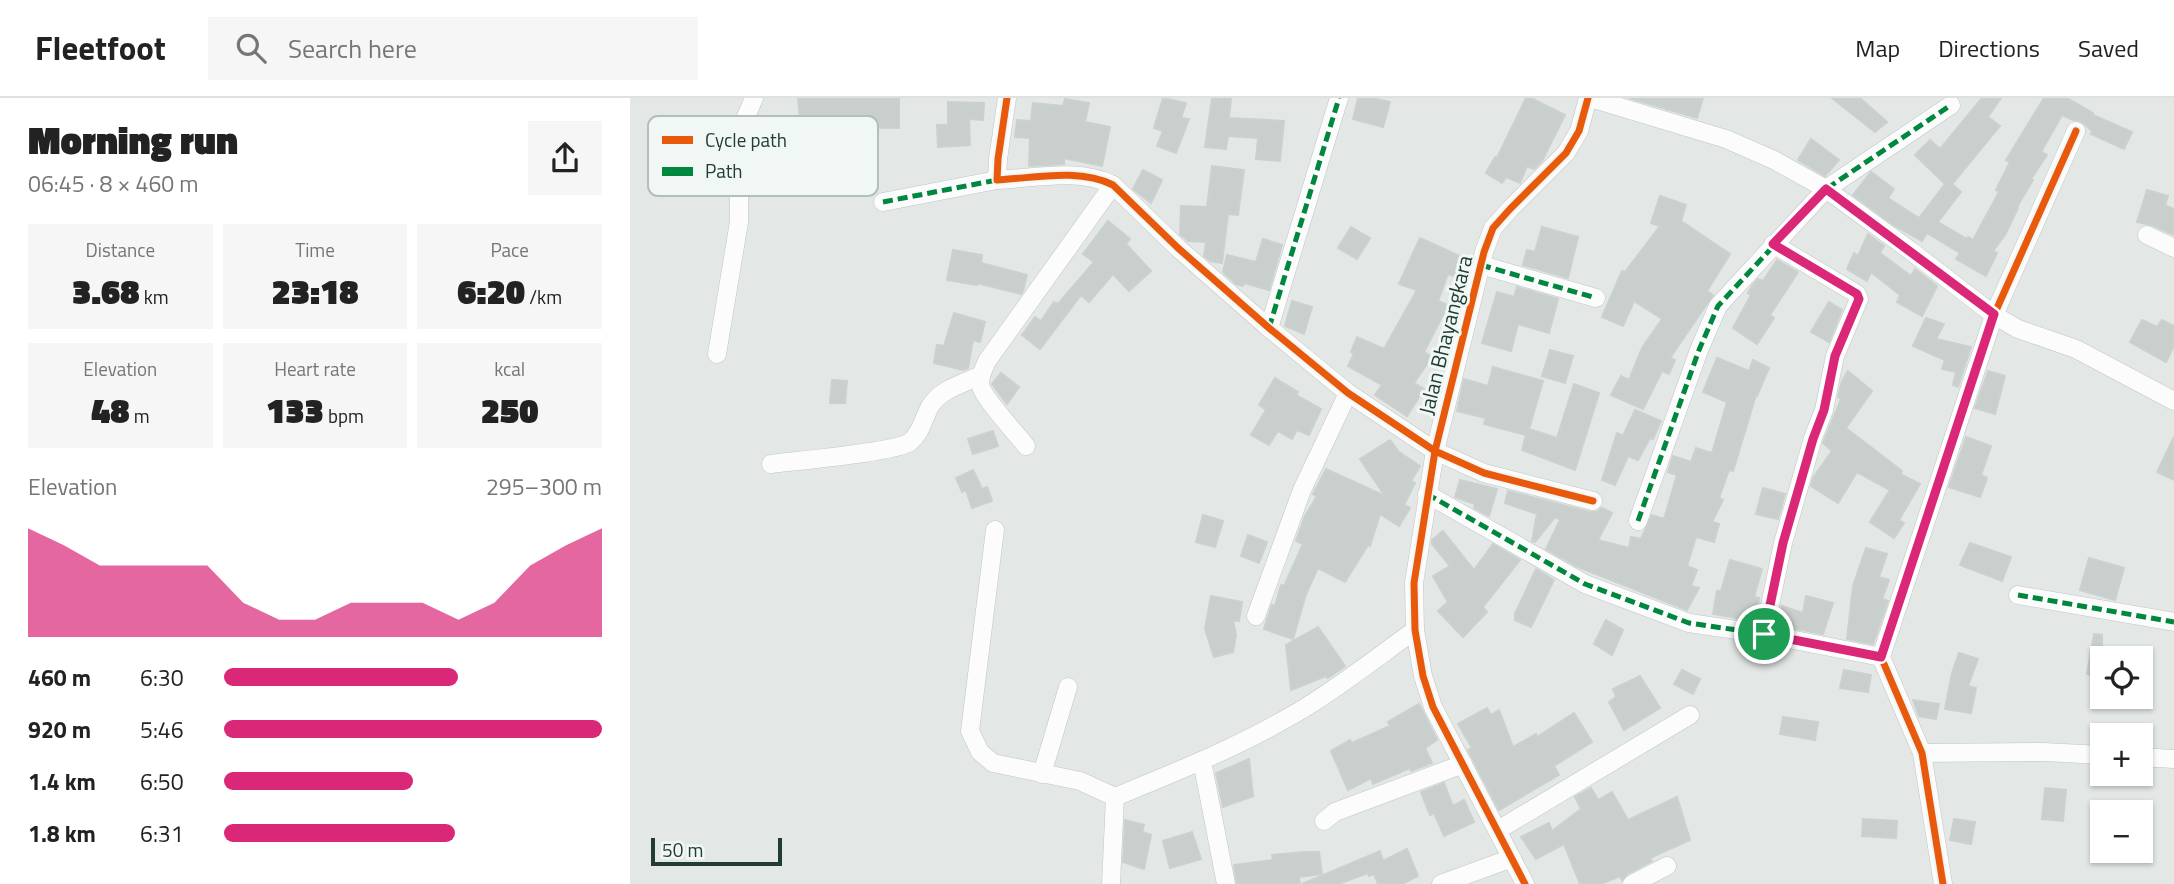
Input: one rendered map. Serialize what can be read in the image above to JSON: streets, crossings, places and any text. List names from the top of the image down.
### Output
{
  "streets": {
    "street": ["Jalan Bhayangkara"]
  },
  "legend": ["Cycle path", "Path"],
  "scale_bar": "50 m",
  "page": {
    "header": "Fleetfoot",
    "search": "Search here",
    "nav": ["Map", "Directions", "Saved"],
    "heading": ["Morning run", "06:45 · 8 × 460 m"],
    "stats": [
      ["Distance", "3.68 km"],
      ["Time", "23:18"],
      ["Pace", "6:20 /km"],
      ["Elevation", "48 m"],
      ["Heart rate", "133 bpm"],
      ["kcal", "250"]
    ],
    "chart": ["Elevation", "295–300 m"],
    "map_buttons": ["+", "−"],
    "list": [
      {
        "name": "460 m",
        "note": "6:30"
      },
      {
        "name": "920 m",
        "note": "5:46"
      },
      {
        "name": "1.4 km",
        "note": "6:50"
      },
      {
        "name": "1.8 km",
        "note": "6:31"
      }
    ],
    "scale": "50 m"
  }
}
